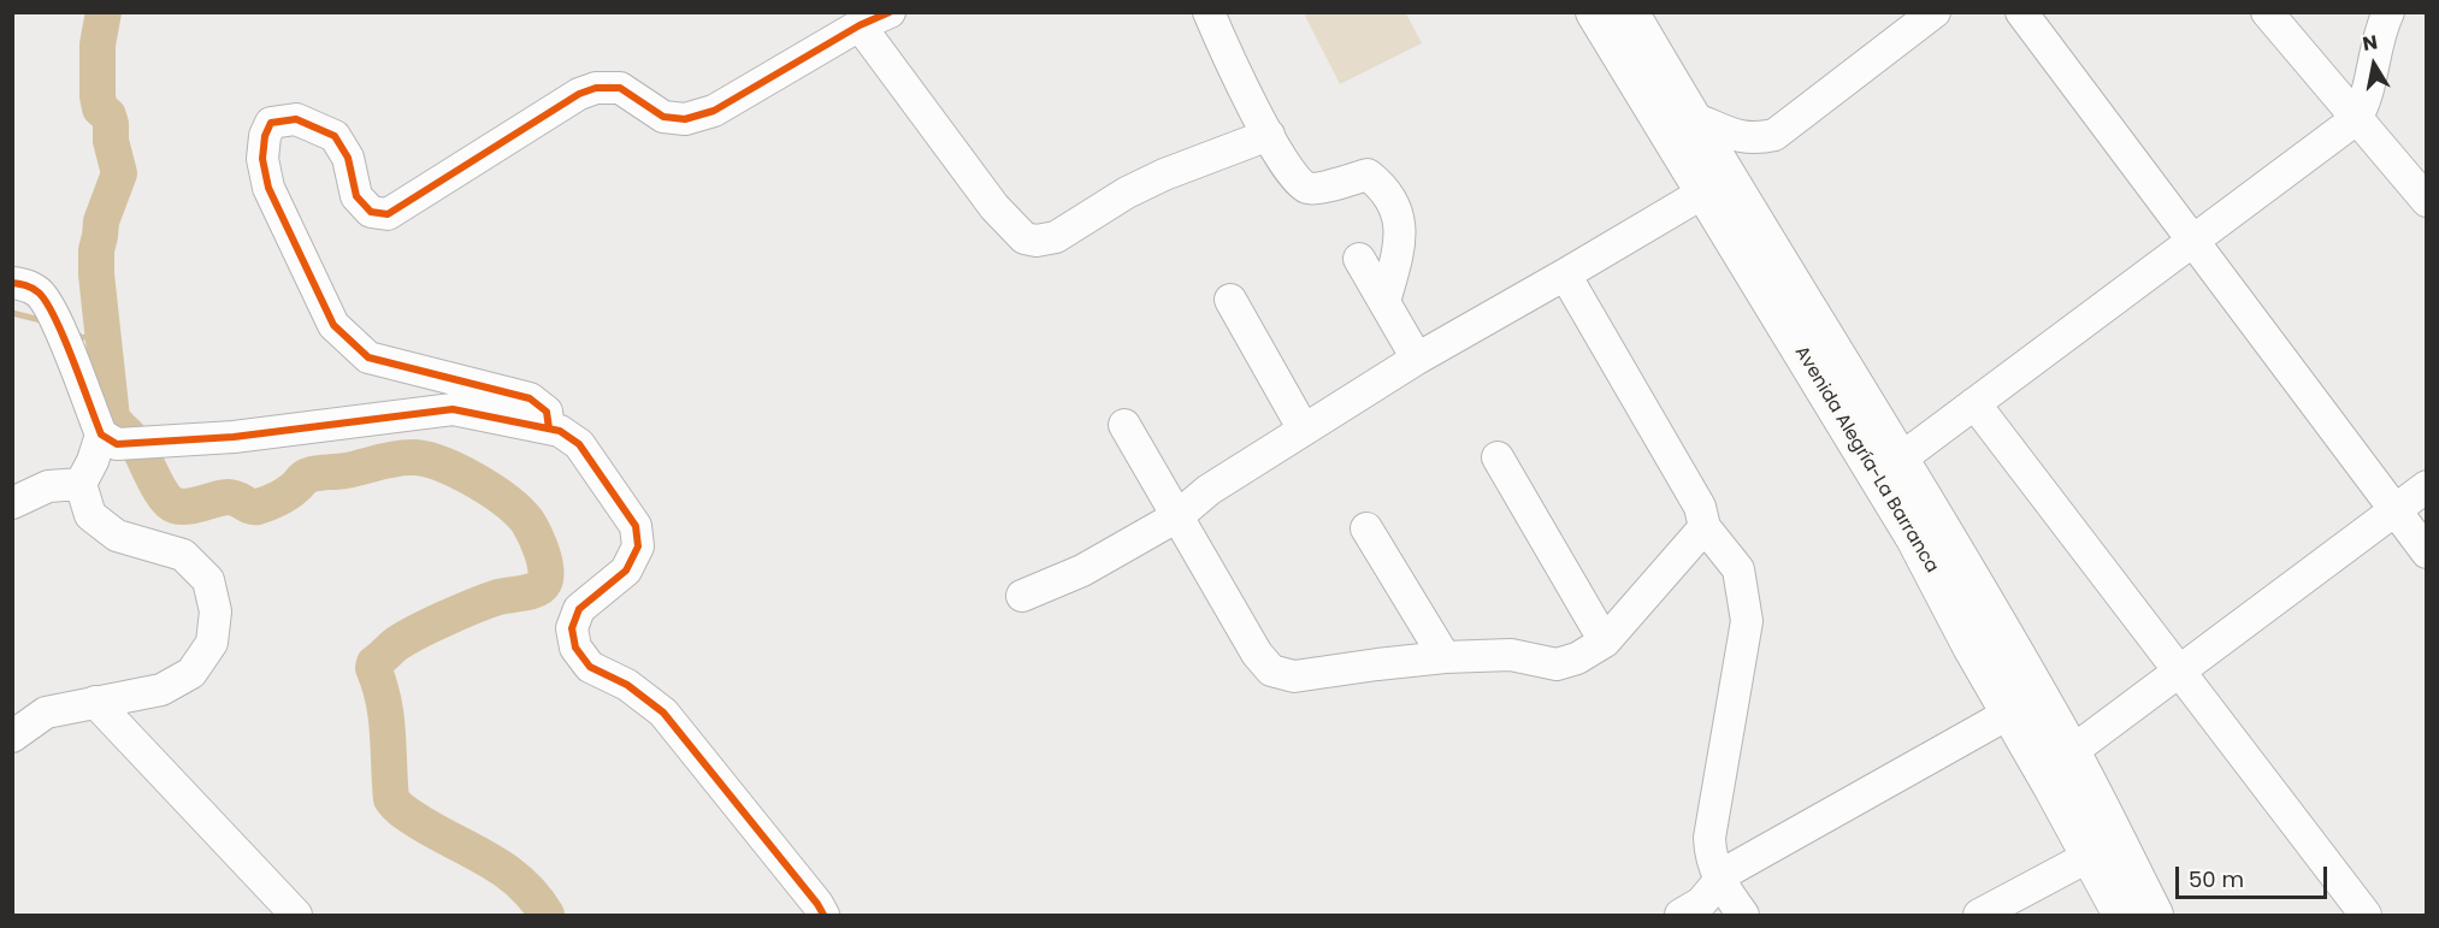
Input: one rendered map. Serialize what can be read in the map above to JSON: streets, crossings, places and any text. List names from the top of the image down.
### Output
{
  "streets": {
    "main road": ["Avenida Alegría-La Barranca"]
  },
  "scale_bar": "50 m",
  "north": "top"
}
